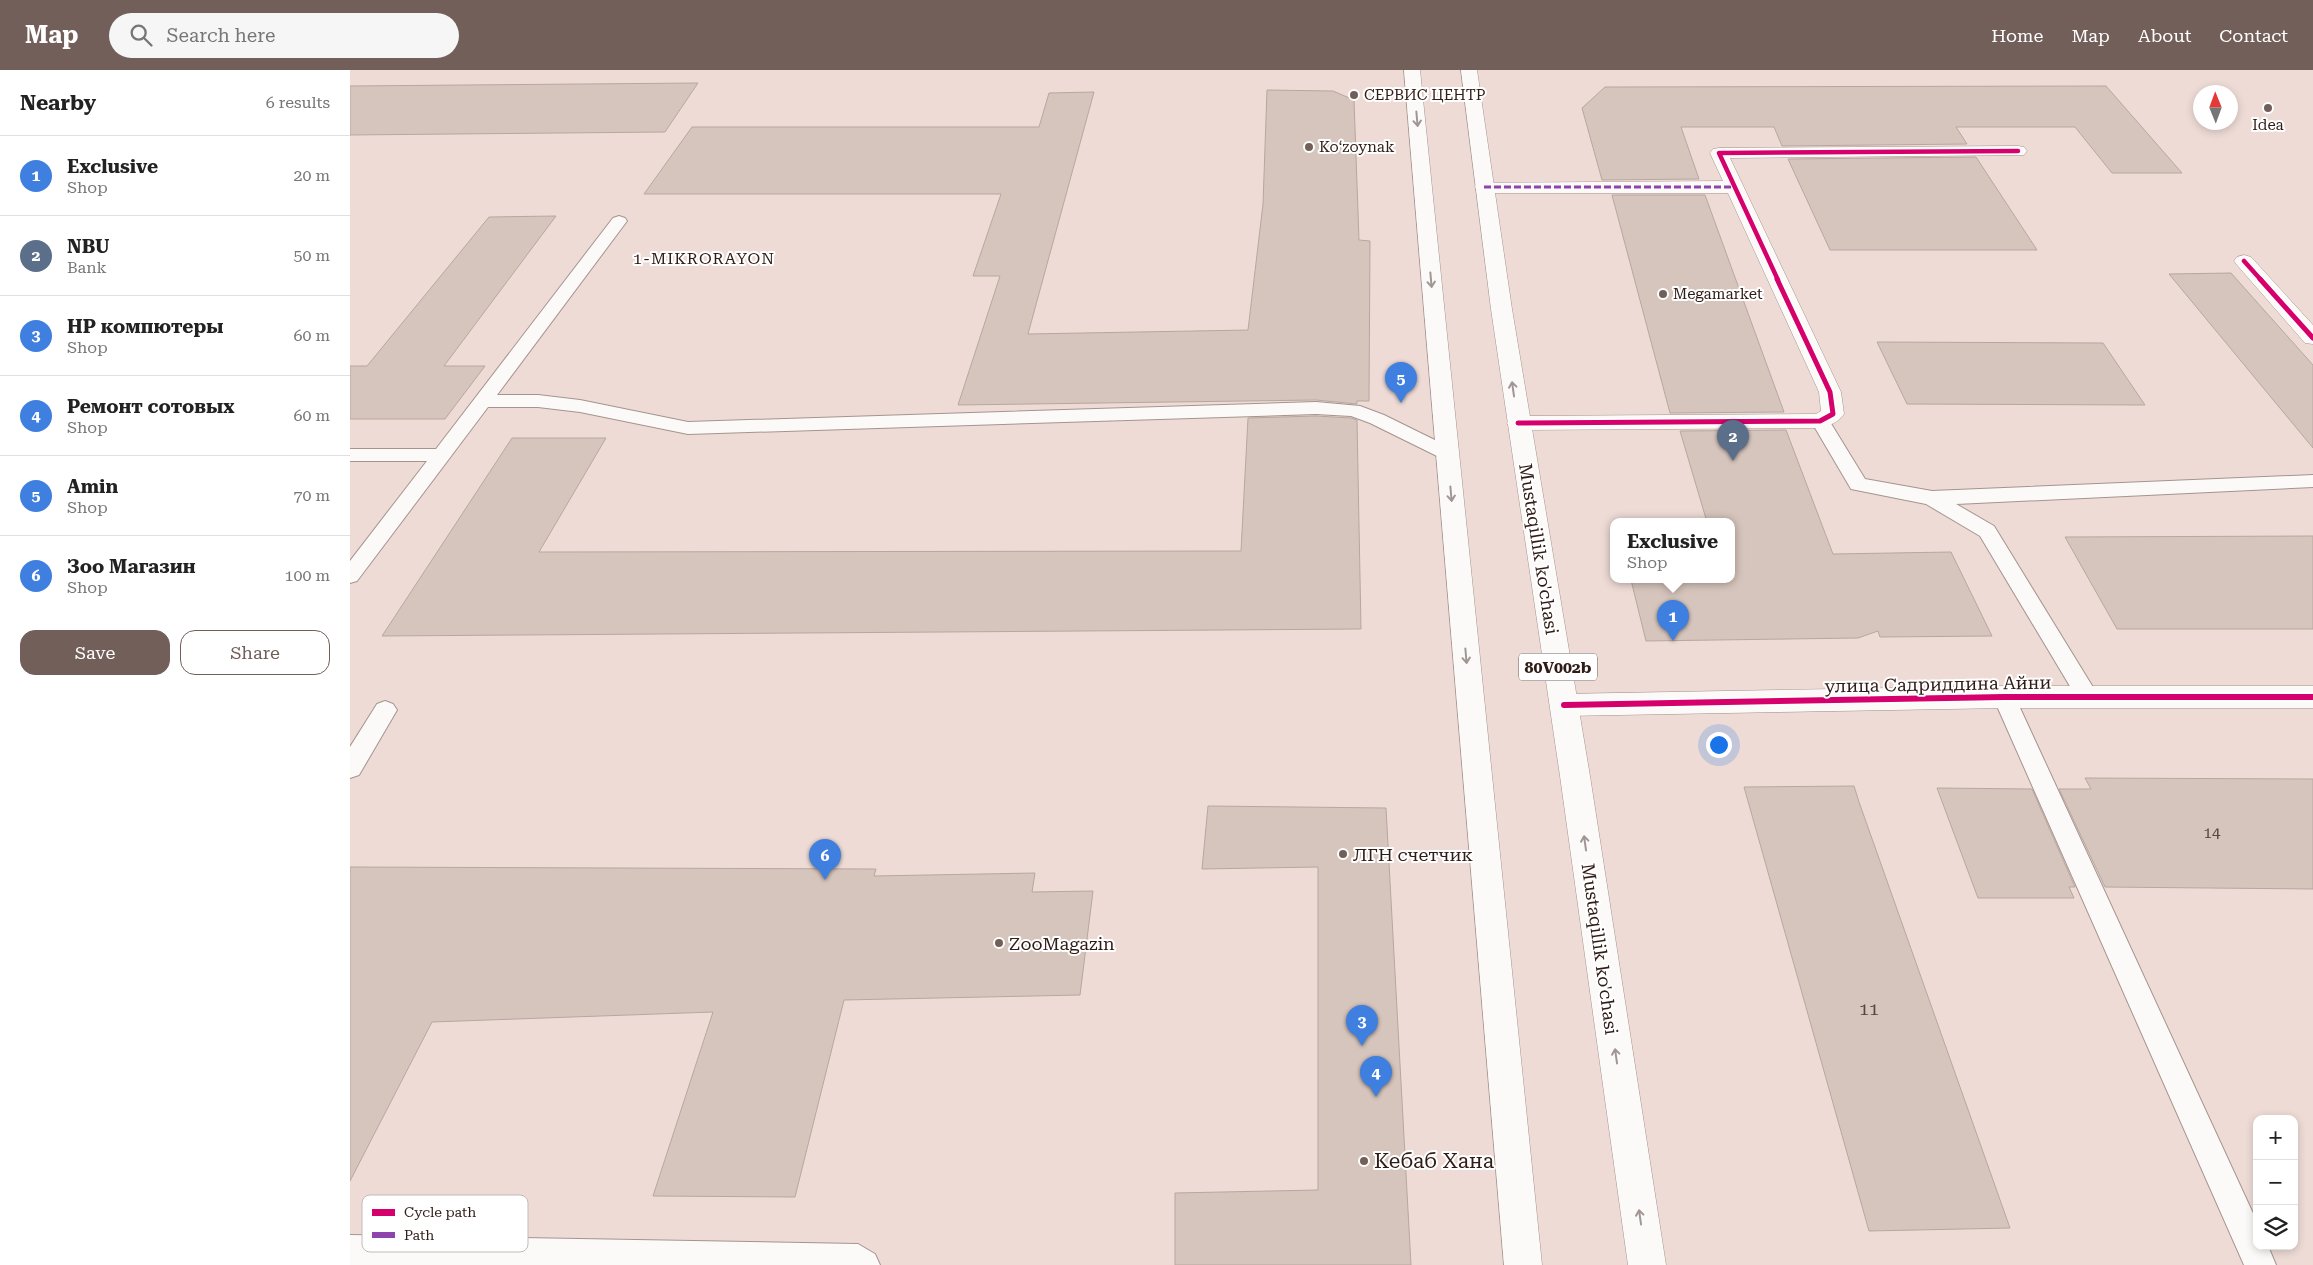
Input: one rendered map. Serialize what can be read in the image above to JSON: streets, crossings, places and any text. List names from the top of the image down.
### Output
{
  "streets": {
    "main road": ["Mustaqillik ko'chasi", "80V002b", "улица Садриддина Айни"]
  },
  "crossings": [
    ["Mustaqillik ko'chasi", "улица Садриддина Айни"]
  ],
  "districts": ["1-MIKRORAYON"],
  "places": [
    "СЕРВИС ЦЕНТР",
    "Idea",
    "Koʻzoynak",
    "Megamarket",
    "ЛГН счетчик",
    "ZooMagazin",
    "Кебаб Хана"
  ],
  "house_numbers": ["14", "11"],
  "legend": ["Cycle path", "Path"],
  "north": "top",
  "page": {
    "header": "Map",
    "search": "Search here",
    "nav": [
      "Home",
      "Map",
      "About",
      "Contact"
    ],
    "heading": ["Nearby", "6 results"],
    "list": [
      {
        "mark": "1",
        "name": "Exclusive",
        "note": "Shop",
        "value": "20 m"
      },
      {
        "mark": "2",
        "name": "NBU",
        "note": "Bank",
        "value": "50 m"
      },
      {
        "mark": "3",
        "name": "HP компютеры",
        "note": "Shop",
        "value": "60 m"
      },
      {
        "mark": "4",
        "name": "Ремонт сотовых",
        "note": "Shop",
        "value": "60 m"
      },
      {
        "mark": "5",
        "name": "Amin",
        "note": "Shop",
        "value": "70 m"
      },
      {
        "mark": "6",
        "name": "Зоо Магазин",
        "note": "Shop",
        "value": "100 m"
      }
    ],
    "pins": [
      "5",
      "2",
      "1",
      "6",
      "3",
      "4"
    ],
    "popup": ["Exclusive", "Shop"],
    "buttons": ["Save", "Share"],
    "map_buttons": ["+", "−"]
  }
}
